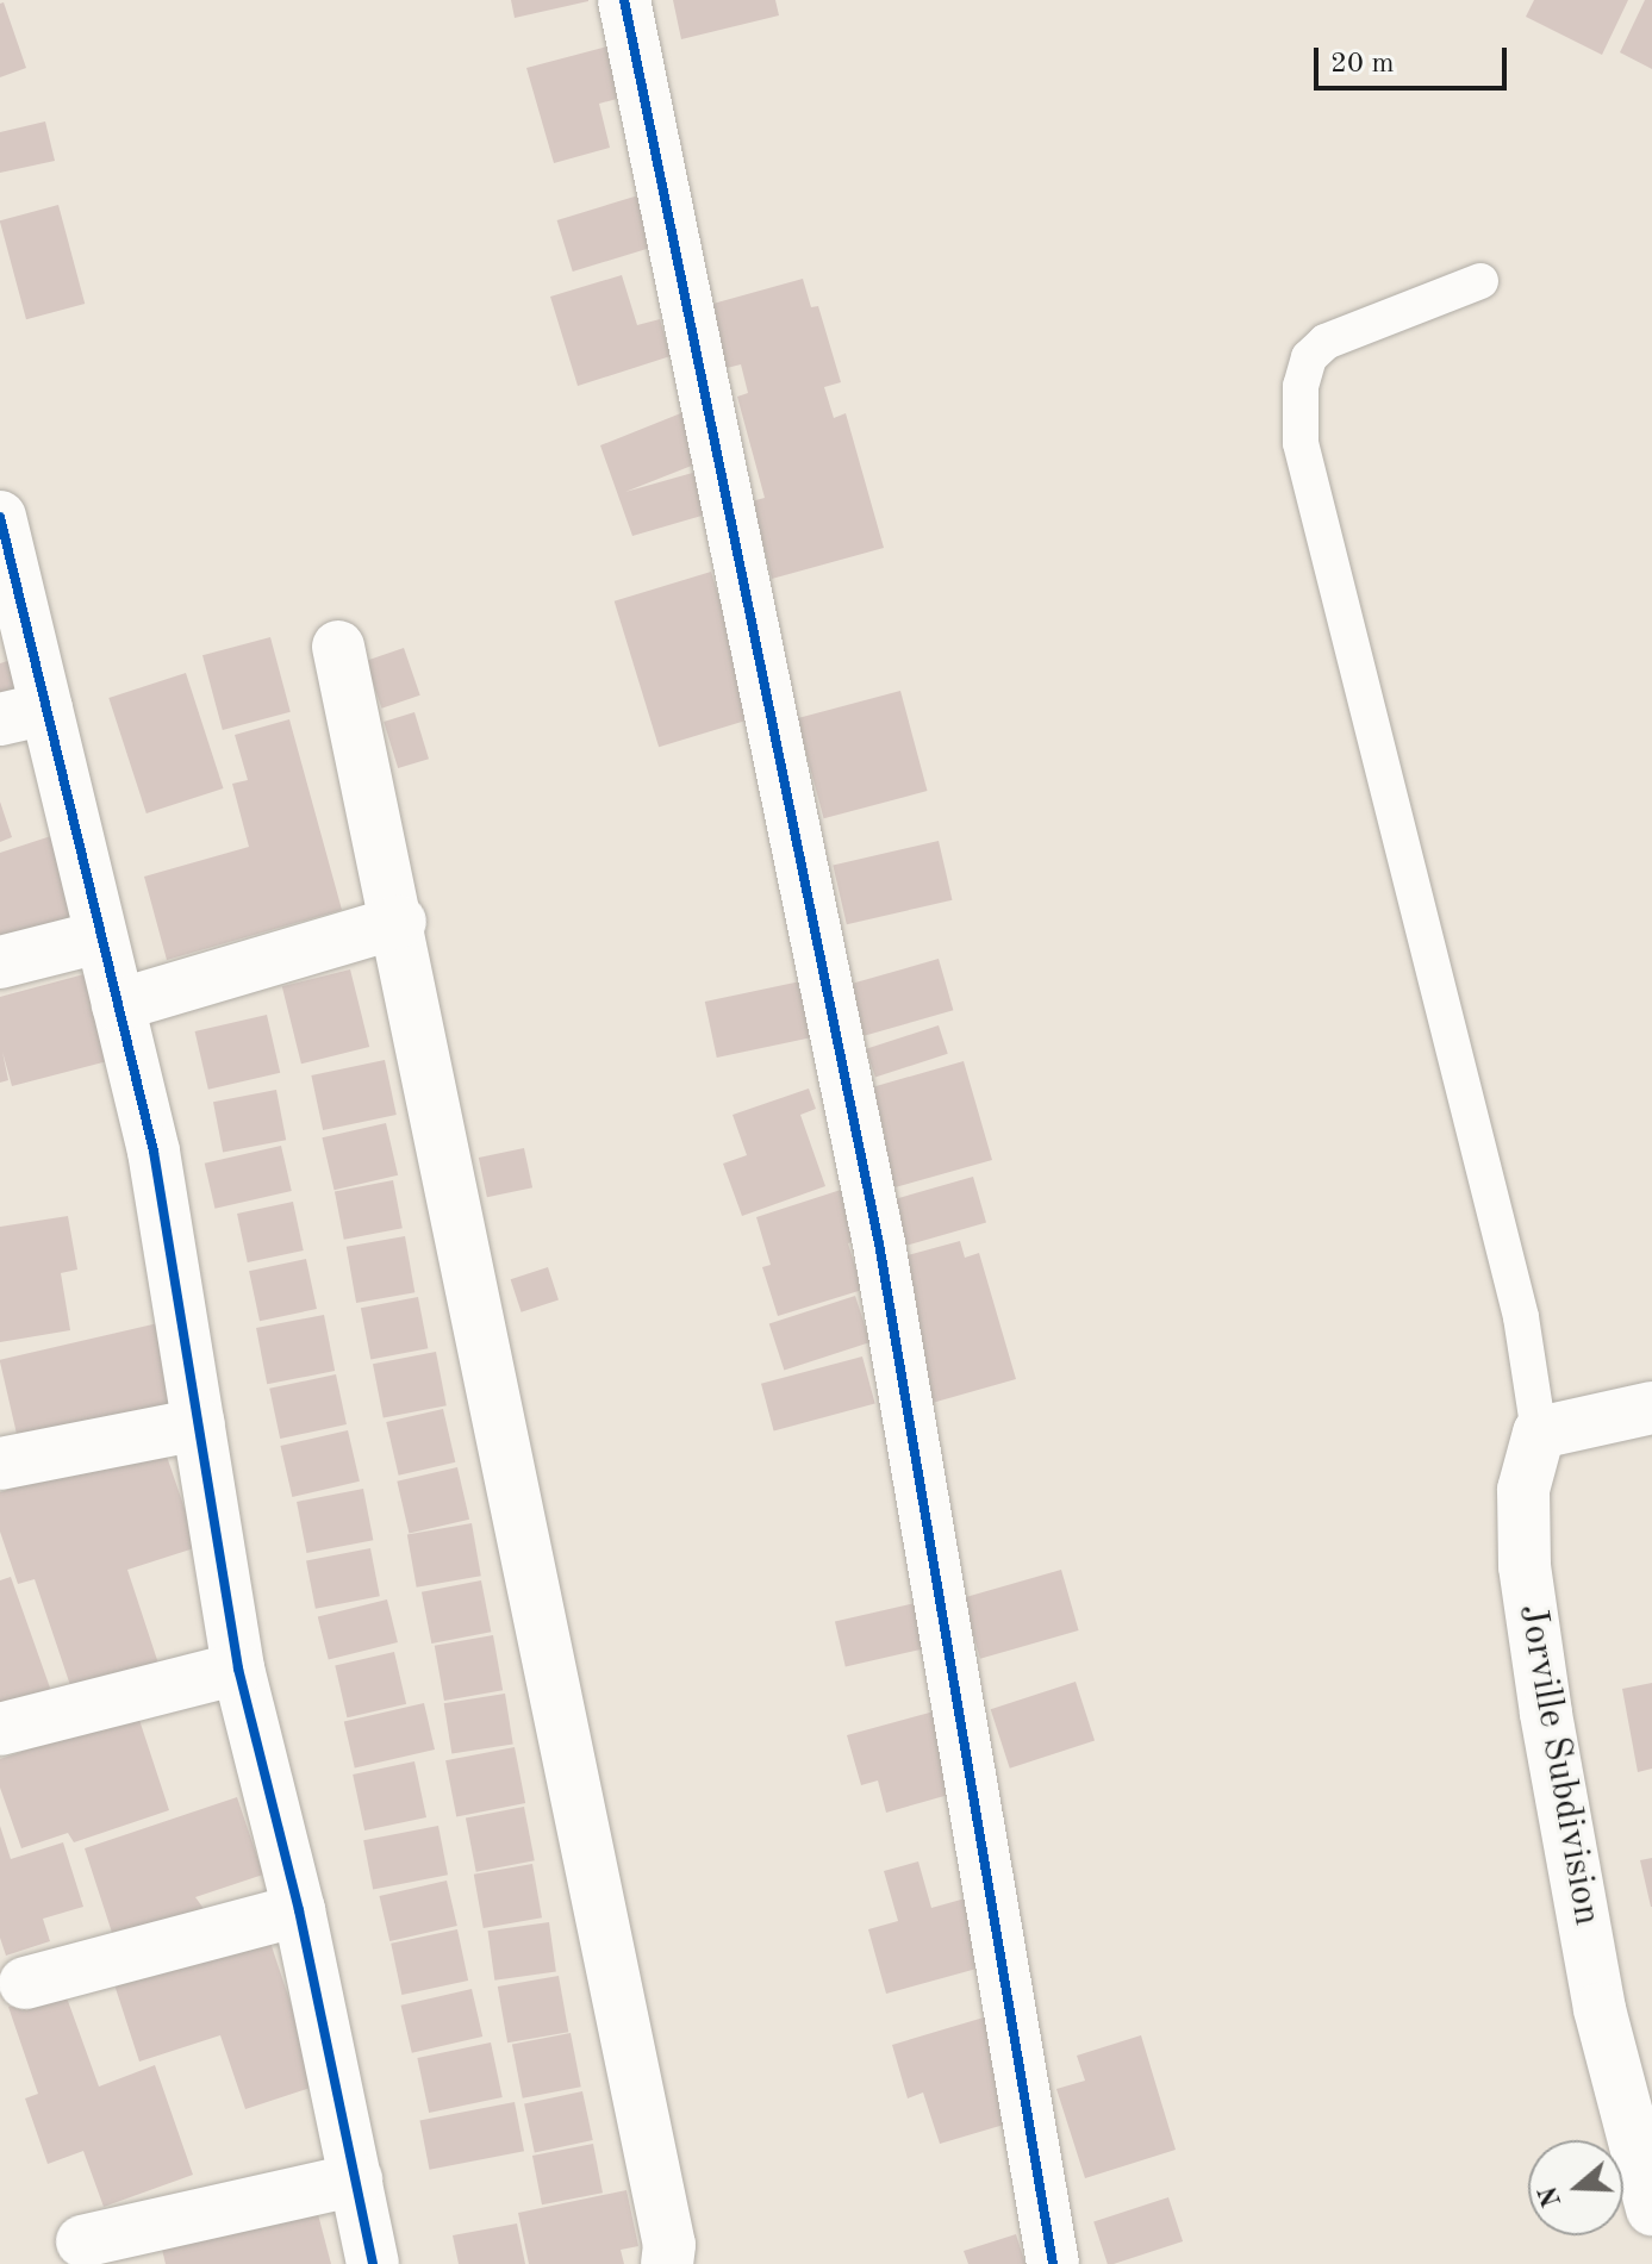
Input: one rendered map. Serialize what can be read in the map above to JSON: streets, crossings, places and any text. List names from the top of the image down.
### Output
{
  "streets": {
    "street": ["Jorville Subdivision"]
  },
  "scale_bar": "20 m",
  "north": "left"
}
